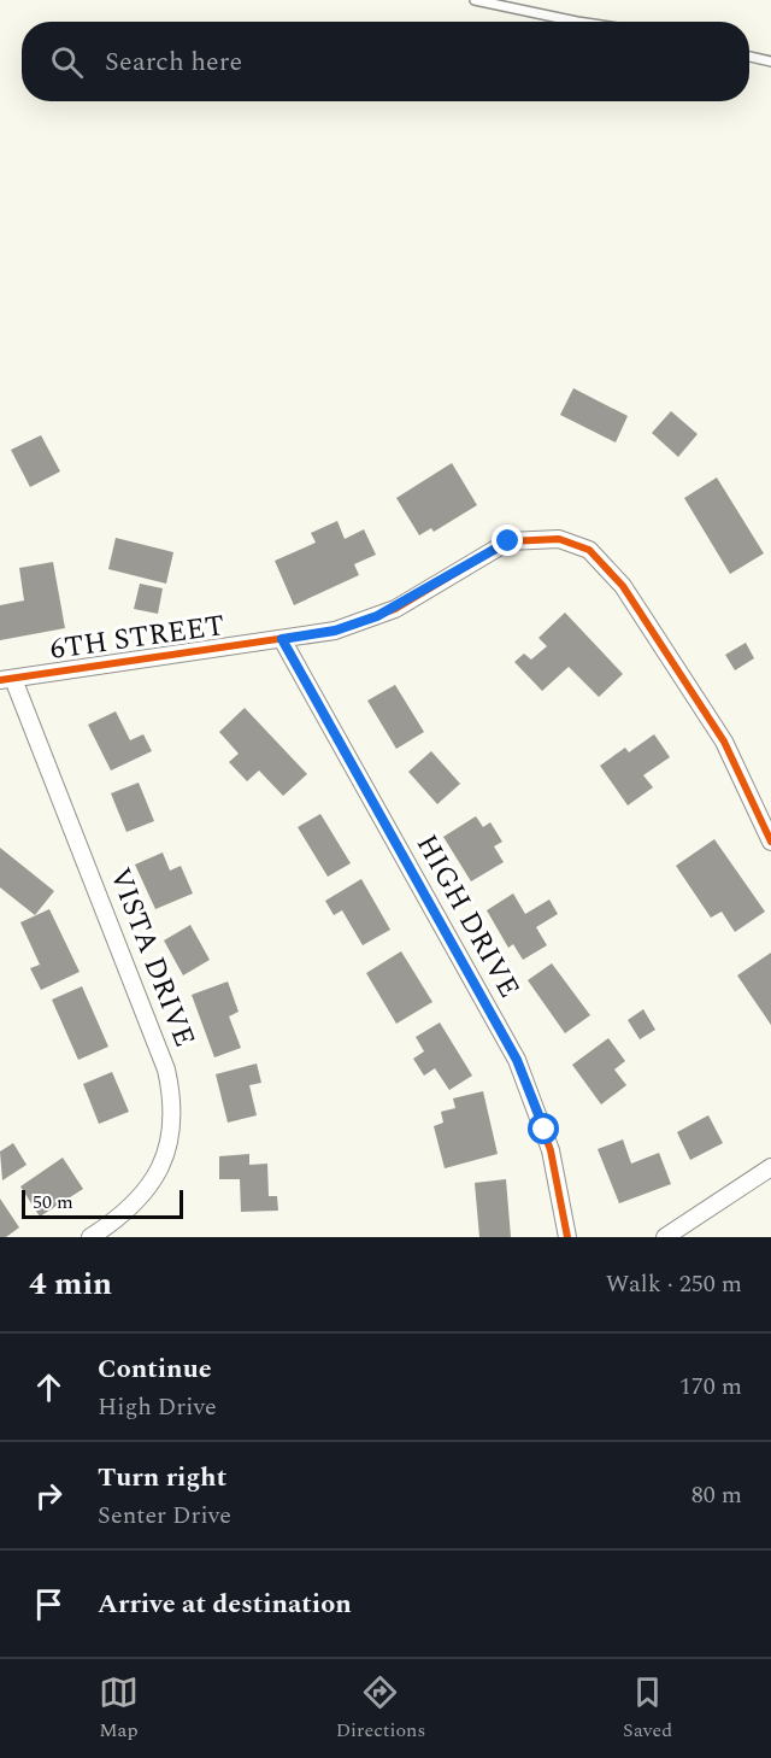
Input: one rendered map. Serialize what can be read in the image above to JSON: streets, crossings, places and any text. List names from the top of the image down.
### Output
{
  "streets": {
    "street": ["6TH STREET", "HIGH DRIVE", "VISTA DRIVE"]
  },
  "crossings": [
    ["6TH STREET", "HIGH DRIVE"],
    ["6TH STREET", "VISTA DRIVE"]
  ],
  "scale_bar": "50 m",
  "page": {
    "search": "Search here",
    "scale": "50 m",
    "heading": ["4 min", "Walk · 250 m"],
    "list": [
      ["Continue", "High Drive", "170 m"],
      ["Turn right", "Senter Drive", "80 m"],
      "Arrive at destination"
    ],
    "nav": ["Map", "Directions", "Saved"]
  }
}
